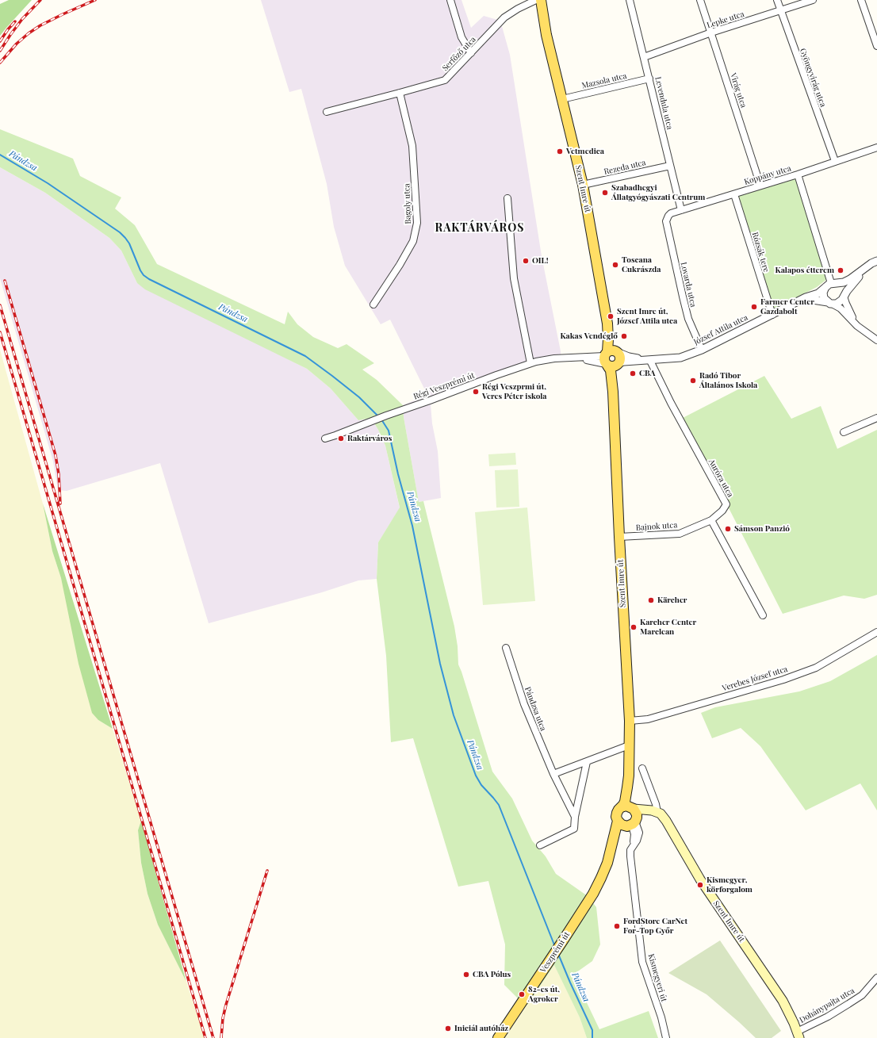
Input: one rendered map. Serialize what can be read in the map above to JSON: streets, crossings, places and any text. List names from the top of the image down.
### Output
{
  "streets": {
    "main road": ["Szent Imre út", "Veszprémi út"],
    "street": [
      "Lepke utca",
      "Serfőző utca",
      "Gyöngyvirág utca",
      "Mazsola utca",
      "Virág utca",
      "Levendula utca",
      "Rezeda utca",
      "Koppány utca",
      "Bagoly utca",
      "Rózsák tere",
      "Lovarda utca",
      "József Attila utca",
      "Régi Veszprémi út",
      "Auróra utca",
      "Bajnok utca",
      "Verebes József utca",
      "Pándzsa utca",
      "Kismegyeri út",
      "Dohánypajta utca"
    ]
  },
  "crossings": [
    ["Lepke utca", "Gyöngyvirág utca"],
    ["Lepke utca", "Virág utca"],
    ["Lepke utca", "Levendula utca"],
    ["Serfőző utca", "Bagoly utca"],
    ["Gyöngyvirág utca", "Koppány utca"],
    ["Mazsola utca", "Levendula utca"],
    ["Mazsola utca", "Szent Imre út"],
    ["Virág utca", "Koppány utca"],
    ["Levendula utca", "Rezeda utca"],
    ["Levendula utca", "Koppány utca"],
    ["Rezeda utca", "Szent Imre út"],
    ["Koppány utca", "Rózsák tere"],
    ["Koppány utca", "Lovarda utca"],
    ["Szent Imre út", "József Attila utca"],
    ["Szent Imre út", "Régi Veszprémi út"],
    ["Szent Imre út", "Bajnok utca"],
    ["Szent Imre út", "Verebes József utca"],
    ["Szent Imre út", "Veszprémi út"],
    ["Szent Imre út", "Kismegyeri út"],
    ["Szent Imre út", "Dohánypajta utca"],
    ["Rózsák tere", "József Attila utca"],
    ["Lovarda utca", "József Attila utca"],
    ["József Attila utca", "Régi Veszprémi út"],
    ["József Attila utca", "Auróra utca"],
    ["Auróra utca", "Bajnok utca"],
    ["Veszprémi út", "Kismegyeri út"]
  ],
  "districts": ["RAKTÁRVÁROS"],
  "water": ["Pándzsa"],
  "places": [
    "Vetmedica",
    "Szabadhegyi Állatgyógyászati Centrum",
    "OIL!",
    "Toscana Cukrászda",
    "Kalapos étterem",
    "Farmer Center Gazdabolt",
    "Szent Imre út, József Attila utca",
    "Kakas Vendéglő",
    "CBA",
    "Radó Tibor Általános Iskola",
    "Régi Veszprmi út, Veres Péter iskola",
    "Raktárváros",
    "Sámson Panzió",
    "Kärcher",
    "Karcher Center Marclean",
    "Kismegyer, körforgalom",
    "FordStore CarNet For-Top Győr",
    "CBA Pólus",
    "82-es út, Agroker",
    "Iniciál autóház"
  ]
}
